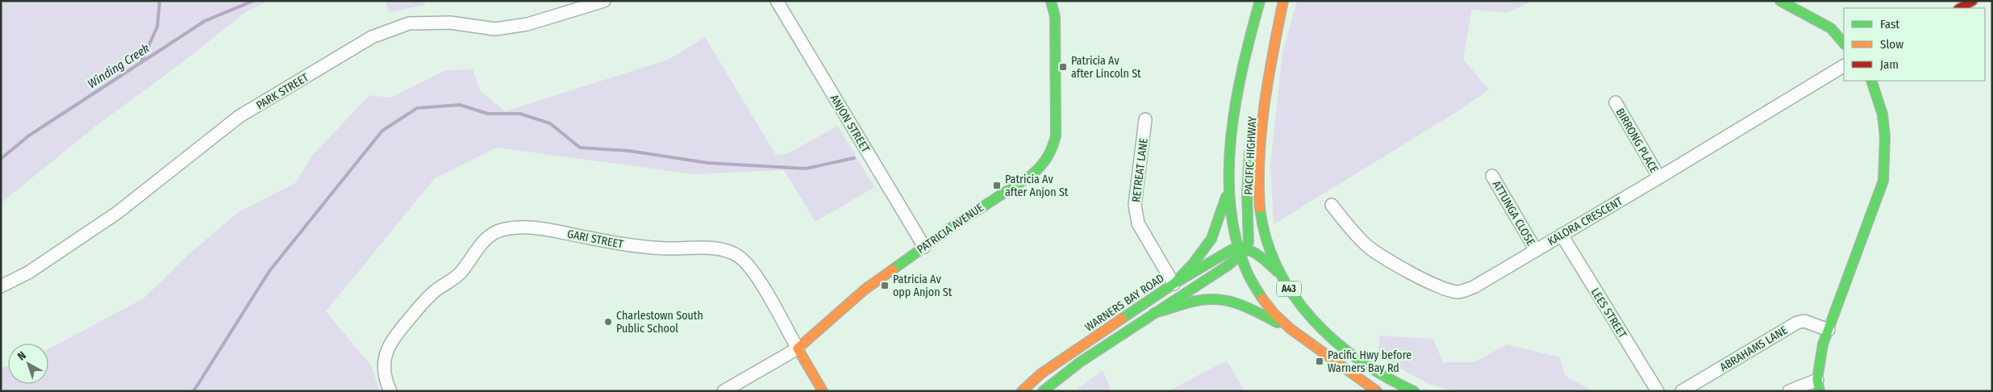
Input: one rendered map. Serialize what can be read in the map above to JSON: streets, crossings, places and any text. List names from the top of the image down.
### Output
{
  "streets": {
    "main road": [
      "PACIFIC HIGHWAY",
      "PATRICIA AVENUE",
      "GARI STREET",
      "A43",
      "WARNERS BAY ROAD"
    ],
    "street": [
      "PARK STREET",
      "ANJON STREET",
      "BIRRONG PLACE",
      "RETREAT LANE",
      "ATTUNGA CLOSE",
      "KALORA CRESCENT",
      "LEES STREET",
      "ABRAHAMS LANE"
    ]
  },
  "crossings": [
    ["ANJON STREET", "PATRICIA AVENUE"],
    ["BIRRONG PLACE", "KALORA CRESCENT"],
    ["PACIFIC HIGHWAY", "WARNERS BAY ROAD"],
    ["RETREAT LANE", "WARNERS BAY ROAD"],
    ["ATTUNGA CLOSE", "KALORA CRESCENT"],
    ["KALORA CRESCENT", "LEES STREET"],
    ["PATRICIA AVENUE", "GARI STREET"]
  ],
  "water": ["Winding Creek"],
  "places": {
    "transit": [
      "Patricia Av after Lincoln St",
      "Patricia Av after Anjon St",
      "Patricia Av opp Anjon St",
      "Pacific Hwy before Warners Bay Rd"
    ],
    "other": ["Charlestown South Public School"]
  },
  "legend": ["Fast", "Slow", "Jam"],
  "north": "top left"
}
